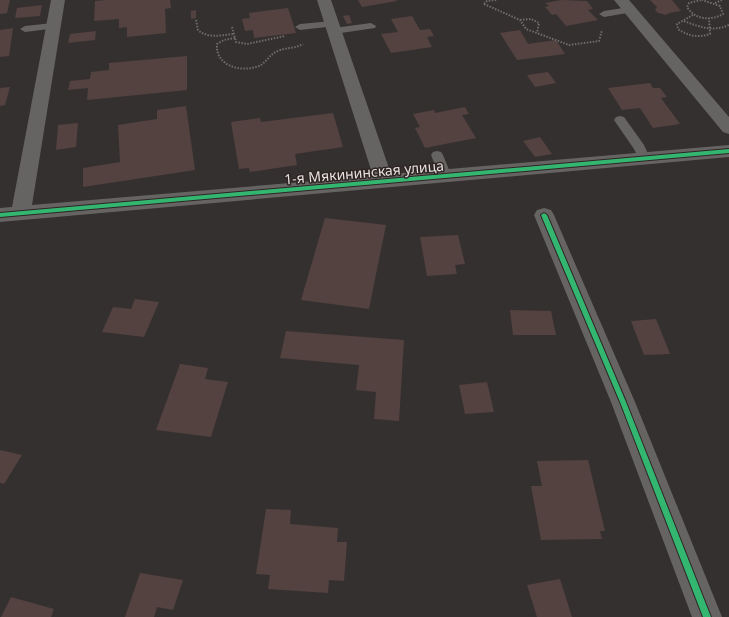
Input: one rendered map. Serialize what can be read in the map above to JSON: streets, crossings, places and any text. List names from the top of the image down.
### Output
{
  "streets": {
    "street": ["1-я Мякининская улица"]
  }
}
